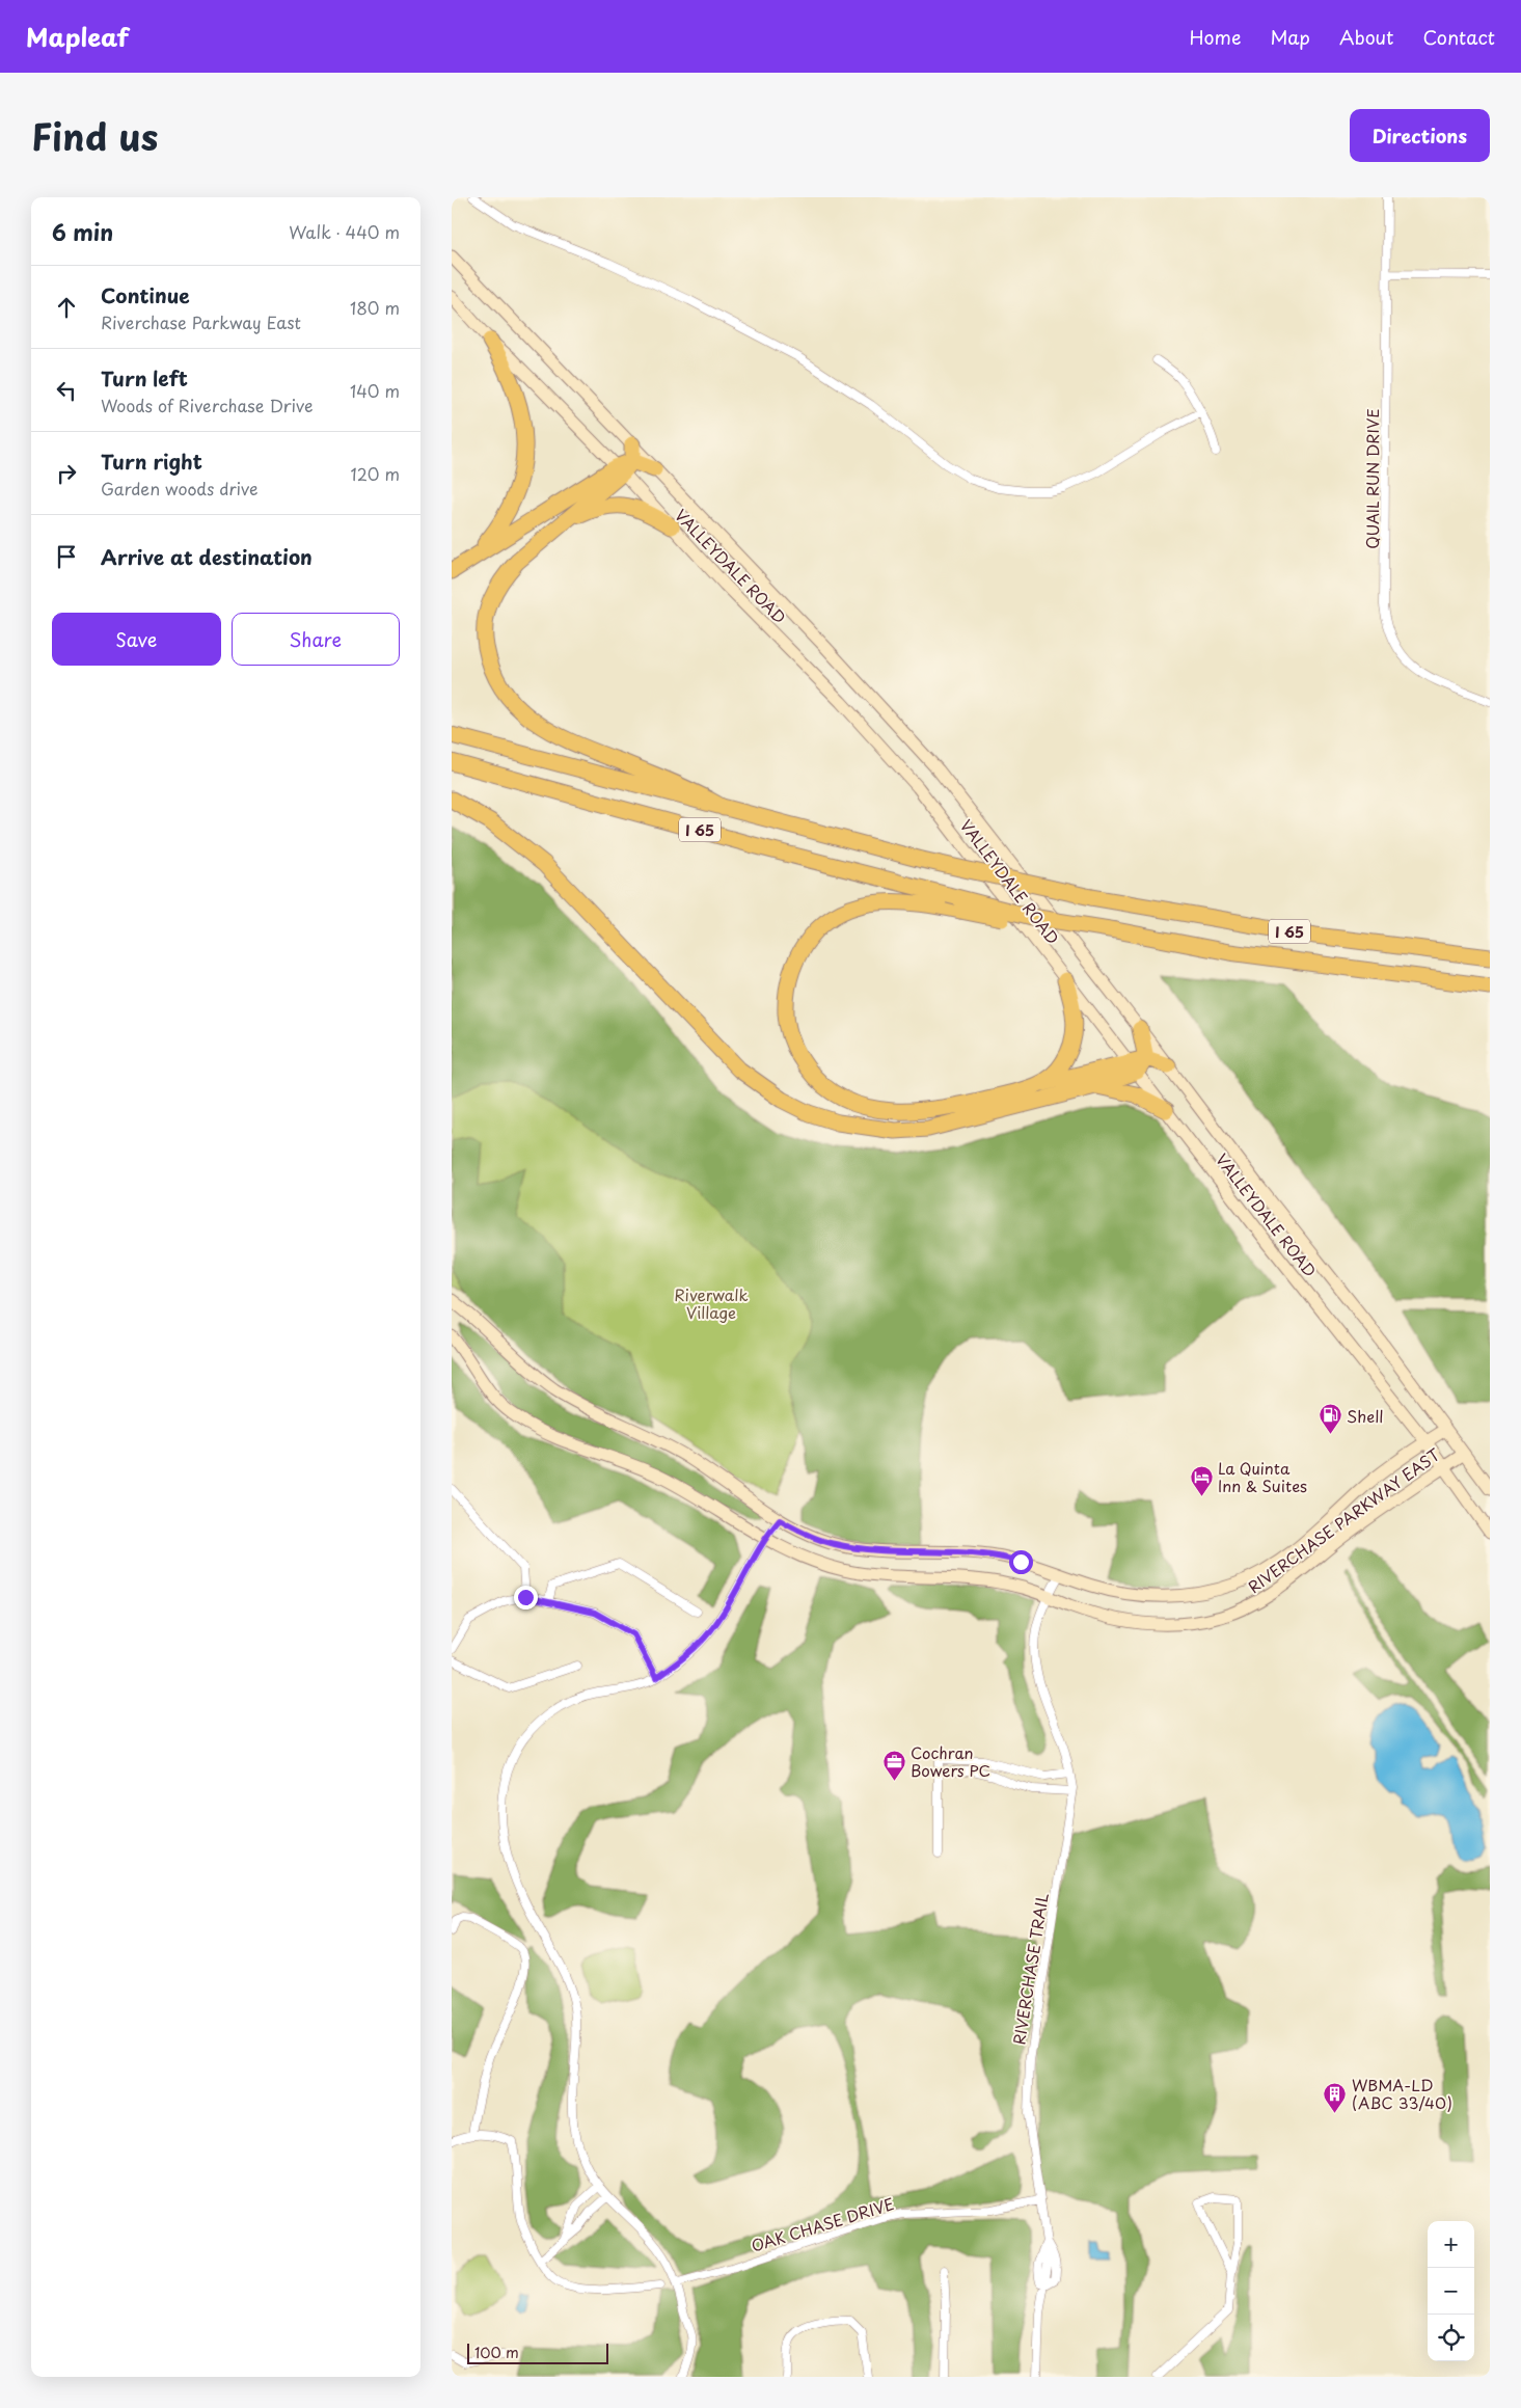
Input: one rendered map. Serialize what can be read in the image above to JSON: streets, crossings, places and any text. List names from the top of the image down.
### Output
{
  "streets": {
    "highway": ["I 65"],
    "main road": ["VALLEYDALE ROAD", "RIVERCHASE PARKWAY EAST"],
    "street": ["QUAIL RUN DRIVE", "RIVERCHASE TRAIL", "OAK CHASE DRIVE"]
  },
  "crossings": [
    ["VALLEYDALE ROAD", "RIVERCHASE PARKWAY EAST"],
    ["RIVERCHASE PARKWAY EAST", "RIVERCHASE TRAIL"],
    ["RIVERCHASE TRAIL", "OAK CHASE DRIVE"]
  ],
  "parks": ["Riverwalk Village"],
  "places": {
    "fuel station": ["Shell"],
    "hotel": ["La Quinta Inn & Suites"],
    "office": ["Cochran Bowers PC"],
    "building": ["WBMA-LD (ABC 33/40)"]
  },
  "scale_bar": "100 m",
  "page": {
    "header": "Mapleaf",
    "nav": [
      "Home",
      "Map",
      "About",
      "Contact"
    ],
    "title": "Find us",
    "buttons": [
      "Directions",
      ["Save", "Share"]
    ],
    "heading": ["6 min", "Walk · 440 m"],
    "list": [
      ["Continue", "Riverchase Parkway East", "180 m"],
      ["Turn left", "Woods of Riverchase Drive", "140 m"],
      ["Turn right", "Garden woods drive", "120 m"],
      "Arrive at destination"
    ],
    "map_buttons": ["+", "−"],
    "scale": "100 m"
  }
}
